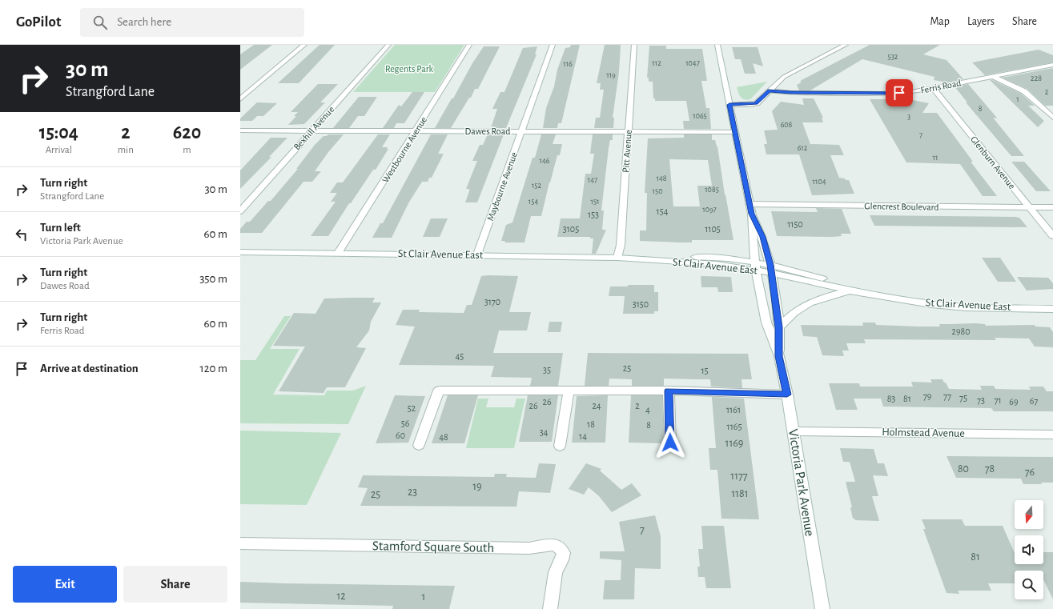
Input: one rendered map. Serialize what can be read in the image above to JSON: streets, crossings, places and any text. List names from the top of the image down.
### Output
{
  "streets": {
    "street": [
      "Ferris Road",
      "Bexhill Avenue",
      "Dawes Road",
      "Westbourne Avenue",
      "Pitt Avenue",
      "Glenburn Avenue",
      "Maybourne Avenue",
      "Glencrest Boulevard",
      "St Clair Avenue East",
      "Holmstead Avenue",
      "Victoria Park Avenue",
      "Stamford Square South"
    ]
  },
  "crossings": [
    ["Ferris Road", "Glenburn Avenue"],
    ["Bexhill Avenue", "Dawes Road"],
    ["Dawes Road", "Westbourne Avenue"],
    ["Dawes Road", "Pitt Avenue"],
    ["Dawes Road", "Maybourne Avenue"],
    ["Dawes Road", "Victoria Park Avenue"],
    ["Westbourne Avenue", "St Clair Avenue East"],
    ["Pitt Avenue", "St Clair Avenue East"],
    ["Glenburn Avenue", "Glencrest Boulevard"],
    ["Maybourne Avenue", "St Clair Avenue East"],
    ["Glencrest Boulevard", "Victoria Park Avenue"],
    ["St Clair Avenue East", "Victoria Park Avenue"],
    ["Holmstead Avenue", "Victoria Park Avenue"]
  ],
  "parks": ["Regents Park"],
  "house_numbers": [
    "532",
    "112",
    "1047",
    "116",
    "119",
    "228",
    "2",
    "1",
    "8",
    "1065",
    "3",
    "608",
    "7",
    "612",
    "11",
    "146",
    "148",
    "147",
    "1104",
    "152",
    "1085",
    "150",
    "154",
    "151",
    "1097",
    "154",
    "153",
    "1150",
    "3105",
    "1105",
    "3170",
    "3150",
    "2980",
    "45",
    "25",
    "35",
    "15",
    "79",
    "77",
    "75",
    "83",
    "81",
    "73",
    "71",
    "67",
    "26",
    "69",
    "26",
    "24",
    "2",
    "52",
    "4",
    "1161",
    "56",
    "18",
    "8",
    "1165",
    "34",
    "60",
    "14",
    "48",
    "1169",
    "80",
    "78",
    "76",
    "1177",
    "19",
    "23",
    "1181",
    "25",
    "7",
    "81",
    "12",
    "1"
  ],
  "north": "bottom",
  "page": {
    "header": "GoPilot",
    "search": "Search here",
    "nav": ["Map", "Layers", "Share"],
    "turn": ["30 m", "Strangford Lane"],
    "eta": [
      "15:04",
      "Arrival",
      "2",
      "min",
      "620",
      "m"
    ],
    "list": [
      {
        "name": "Turn right",
        "note": "Strangford Lane",
        "value": "30 m"
      },
      {
        "name": "Turn left",
        "note": "Victoria Park Avenue",
        "value": "60 m"
      },
      {
        "name": "Turn right",
        "note": "Dawes Road",
        "value": "350 m"
      },
      {
        "name": "Turn right",
        "note": "Ferris Road",
        "value": "60 m"
      },
      {
        "name": "Arrive at destination",
        "value": "120 m"
      }
    ],
    "buttons": ["Exit", "Share"]
  }
}
